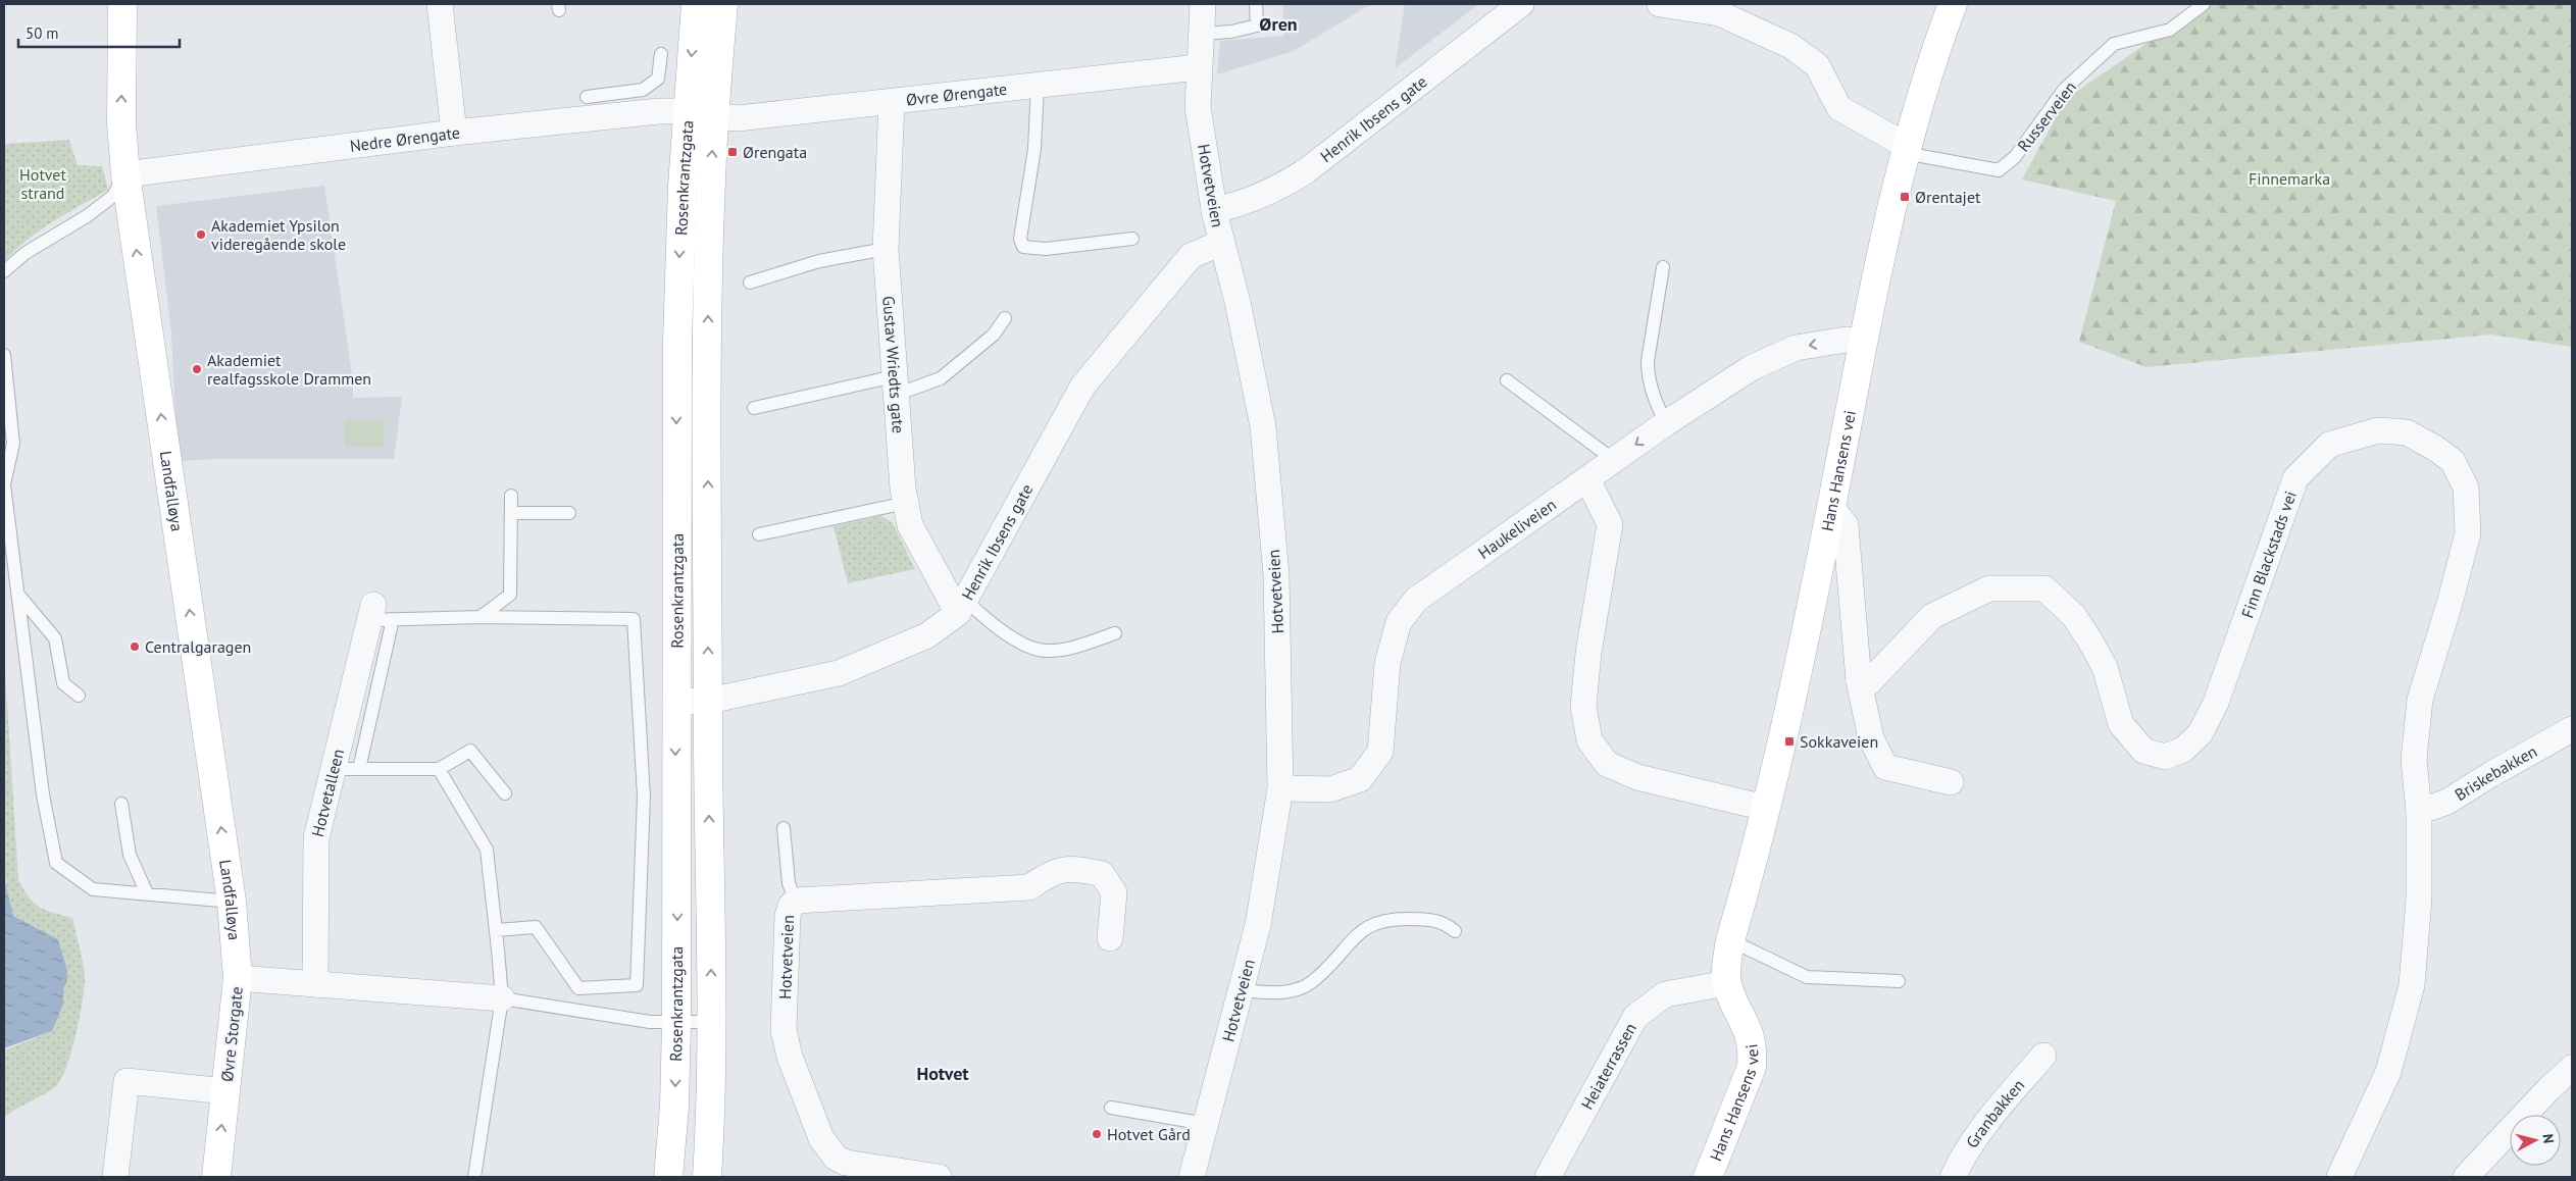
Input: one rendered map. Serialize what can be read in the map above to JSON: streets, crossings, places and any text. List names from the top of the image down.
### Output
{
  "streets": {
    "main road": [
      "Rosenkrantzgata",
      "Hans Hansens vei",
      "Landfalløya",
      "Øvre Storgate"
    ],
    "street": [
      "Øvre Ørengate",
      "Henrik Ibsens gate",
      "Nedre Ørengate",
      "Hotvetveien",
      "Gustav Wriedts gate",
      "Haukeliveien",
      "Finn Blackstads vei",
      "Briskebakken",
      "Hotvetalleen",
      "Heiaterrassen",
      "Granbakken"
    ],
    "lane": ["Russerveien"]
  },
  "crossings": [
    ["Øvre Ørengate", "Rosenkrantzgata"],
    ["Øvre Ørengate", "Hotvetveien"],
    ["Øvre Ørengate", "Gustav Wriedts gate"],
    ["Russerveien", "Hans Hansens vei"],
    ["Henrik Ibsens gate", "Rosenkrantzgata"],
    ["Henrik Ibsens gate", "Hotvetveien"],
    ["Henrik Ibsens gate", "Gustav Wriedts gate"],
    ["Nedre Ørengate", "Rosenkrantzgata"],
    ["Nedre Ørengate", "Landfalløya"],
    ["Hotvetveien", "Haukeliveien"],
    ["Hans Hansens vei", "Haukeliveien"],
    ["Hans Hansens vei", "Heiaterrassen"],
    ["Landfalløya", "Øvre Storgate"],
    ["Finn Blackstads vei", "Briskebakken"]
  ],
  "one_way": ["Landfalløya", "Haukeliveien"],
  "districts": ["Øren", "Hotvet"],
  "parks": ["Hotvet strand", "Finnemarka"],
  "places": {
    "transit": ["Ørengata", "Ørentajet", "Sokkaveien"],
    "other": [
      "Akademiet Ypsilon videregående skole",
      "Akademiet realfagsskole Drammen",
      "Centralgaragen",
      "Hotvet Gård"
    ]
  },
  "scale_bar": "50 m",
  "north": "right"
}
